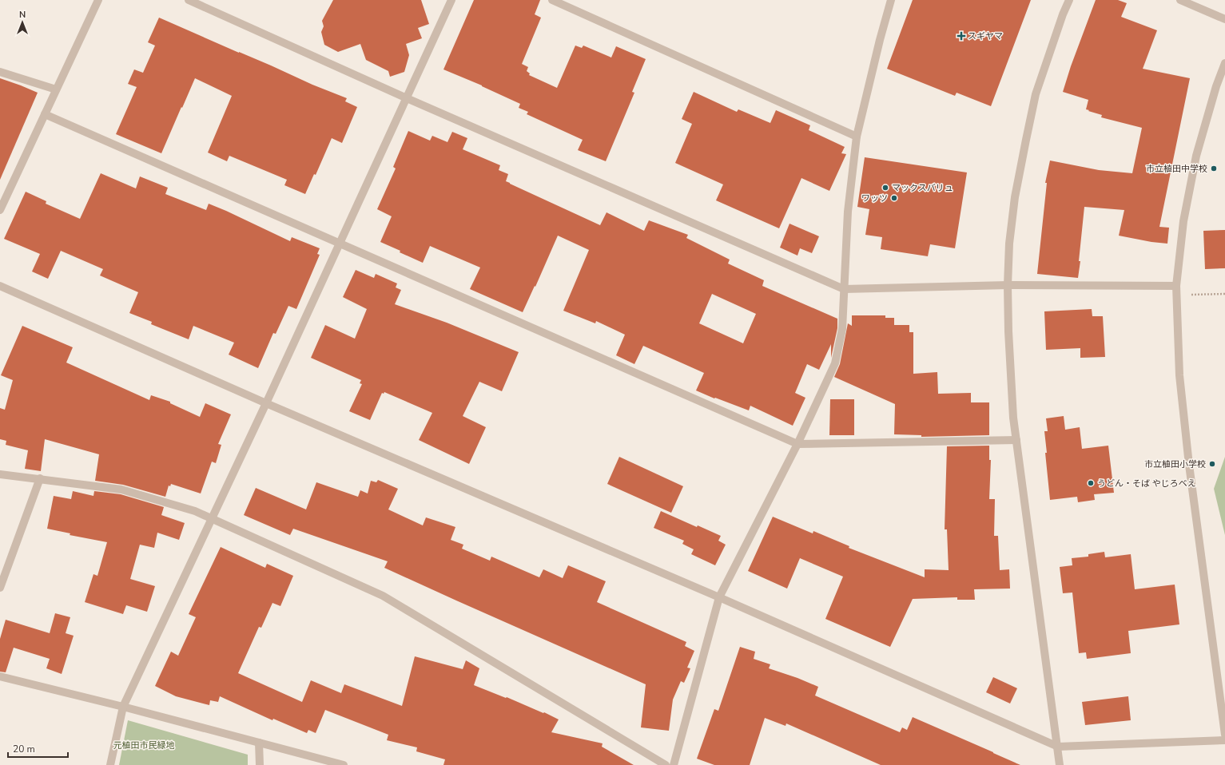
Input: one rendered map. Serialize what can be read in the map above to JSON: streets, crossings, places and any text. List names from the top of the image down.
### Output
{
  "parks": ["元植田市民緑地"],
  "places": {
    "health": ["スギヤマ"],
    "other": [
      "市立植田中学校",
      "マックスバリュ",
      "ワッツ",
      "市立植田小学校",
      "うどん・そば やじろべえ"
    ]
  },
  "scale_bar": "20 m",
  "north": "top"
}
